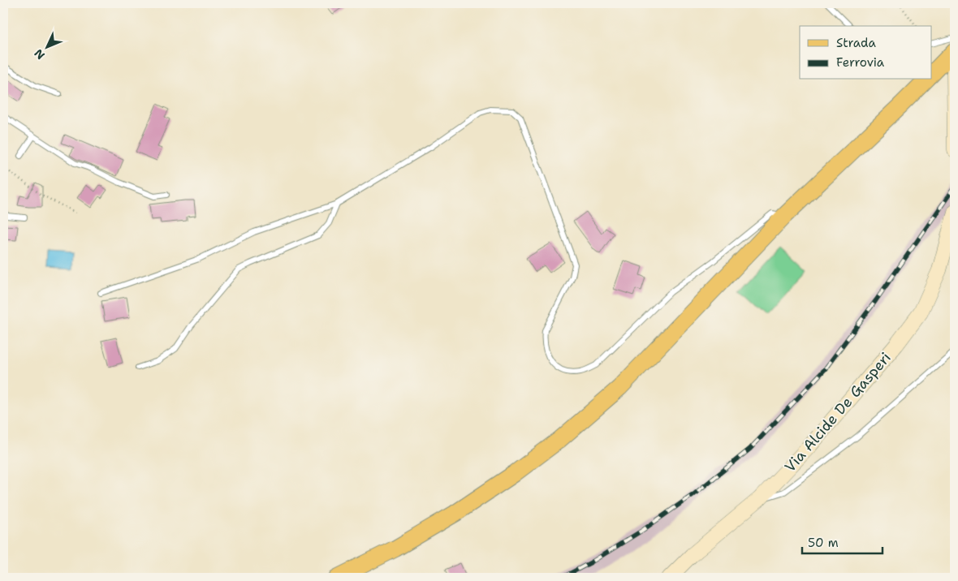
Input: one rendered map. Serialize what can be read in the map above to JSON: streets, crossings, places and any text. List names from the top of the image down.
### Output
{
  "streets": {
    "main road": ["Via Alcide De Gasperi"]
  },
  "legend": ["Strada", "Ferrovia"],
  "scale_bar": "50 m",
  "north": "bottom left"
}
